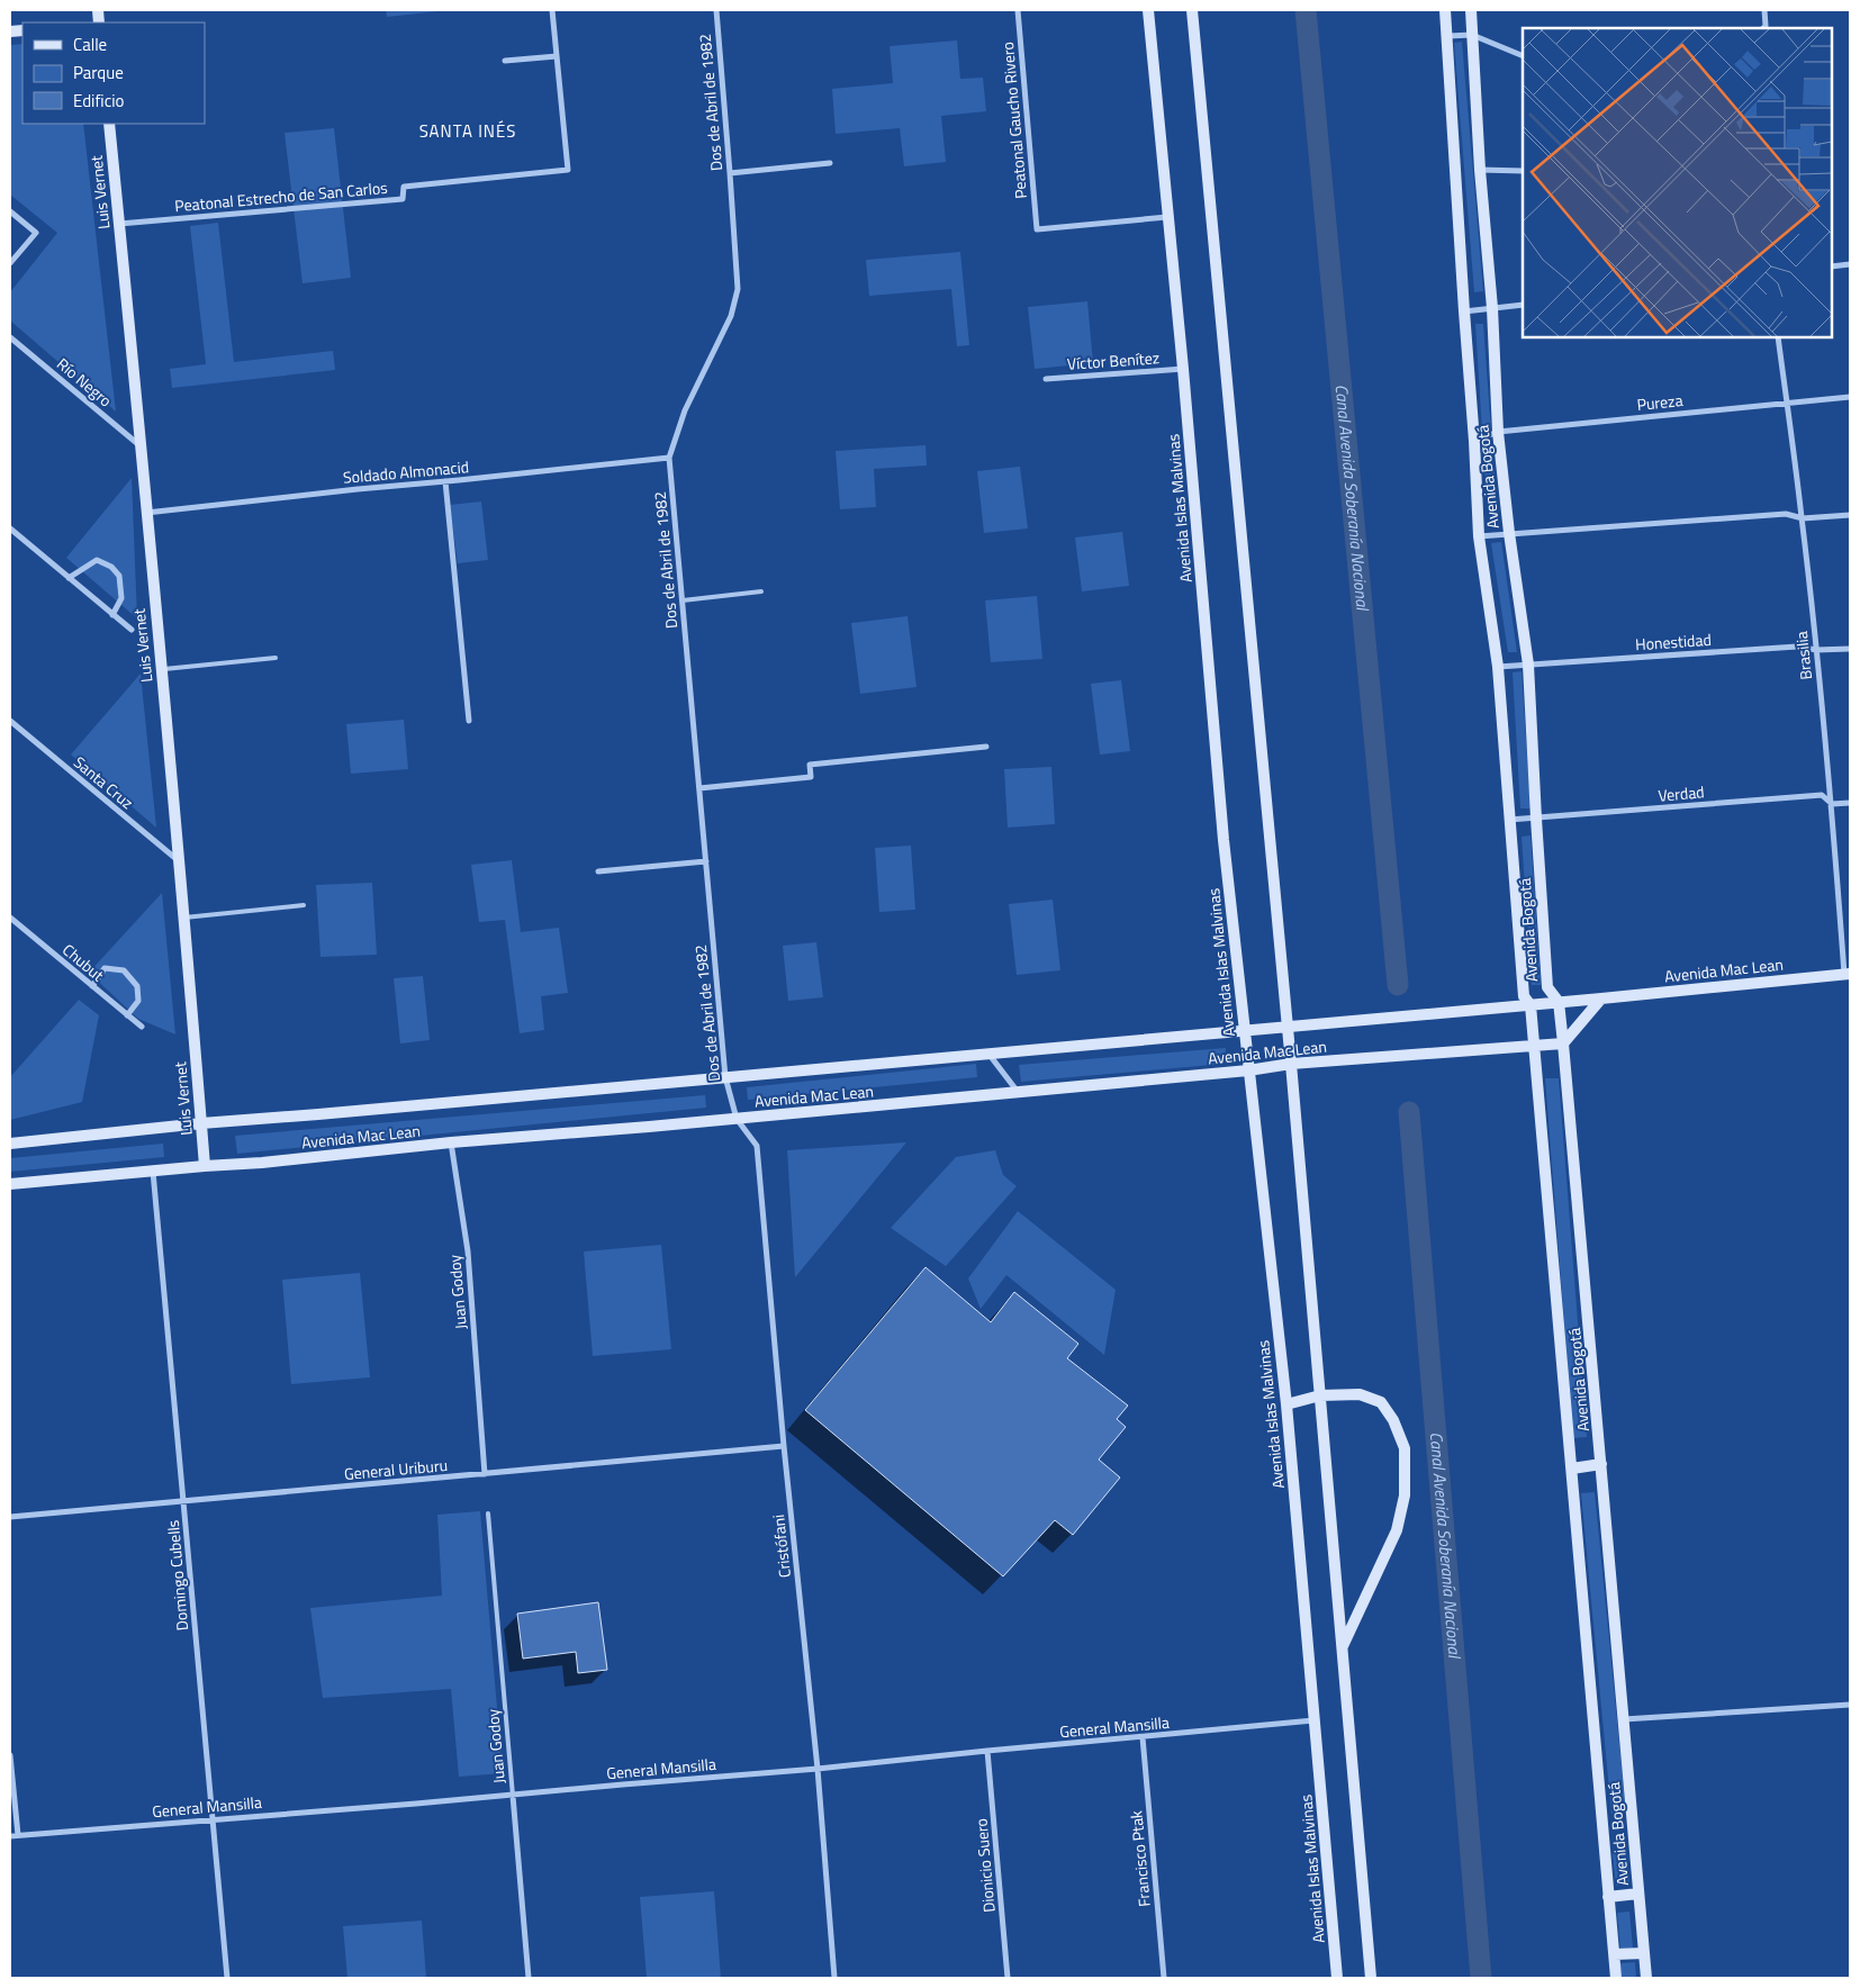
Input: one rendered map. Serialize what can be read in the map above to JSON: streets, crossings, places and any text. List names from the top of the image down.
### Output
{
  "streets": {
    "main road": [
      "Luis Vernet",
      "Avenida Bogotá",
      "Avenida Islas Malvinas",
      "Avenida Mac Lean"
    ],
    "street": [
      "Dos de Abril de 1982",
      "Peatonal Gaucho Rivero",
      "Peatonal Estrecho de San Carlos",
      "Víctor Benítez",
      "Río Negro",
      "Pureza",
      "Soldado Almonacid",
      "Honestidad",
      "Brasilia",
      "Santa Cruz",
      "Verdad",
      "Chubut",
      "Juan Godoy",
      "General Uriburu",
      "Cristófani",
      "Domingo Cubells",
      "General Mansilla",
      "Francisco Ptak",
      "Dionicio Suero"
    ]
  },
  "crossings": [
    ["Dos de Abril de 1982", "Soldado Almonacid"],
    ["Dos de Abril de 1982", "Avenida Mac Lean"],
    ["Dos de Abril de 1982", "Cristófani"],
    ["Peatonal Gaucho Rivero", "Avenida Islas Malvinas"],
    ["Luis Vernet", "Peatonal Estrecho de San Carlos"],
    ["Luis Vernet", "Río Negro"],
    ["Luis Vernet", "Soldado Almonacid"],
    ["Luis Vernet", "Santa Cruz"],
    ["Luis Vernet", "Avenida Mac Lean"],
    ["Víctor Benítez", "Avenida Islas Malvinas"],
    ["Pureza", "Avenida Bogotá"],
    ["Pureza", "Brasilia"],
    ["Avenida Bogotá", "Honestidad"],
    ["Avenida Bogotá", "Verdad"],
    ["Avenida Bogotá", "Avenida Mac Lean"],
    ["Avenida Islas Malvinas", "Avenida Mac Lean"],
    ["Avenida Islas Malvinas", "General Mansilla"],
    ["Honestidad", "Brasilia"],
    ["Brasilia", "Verdad"],
    ["Brasilia", "Avenida Mac Lean"],
    ["Avenida Mac Lean", "Juan Godoy"],
    ["Avenida Mac Lean", "Cristófani"],
    ["Avenida Mac Lean", "Domingo Cubells"],
    ["Juan Godoy", "General Uriburu"],
    ["Juan Godoy", "General Mansilla"],
    ["General Uriburu", "Cristófani"],
    ["General Uriburu", "Domingo Cubells"],
    ["Cristófani", "General Mansilla"],
    ["Domingo Cubells", "General Mansilla"],
    ["General Mansilla", "Francisco Ptak"],
    ["General Mansilla", "Dionicio Suero"]
  ],
  "districts": ["SANTA INÉS"],
  "water": ["Canal Avenida Soberanía Nacional"],
  "legend": ["Calle", "Parque", "Edificio"]
}
